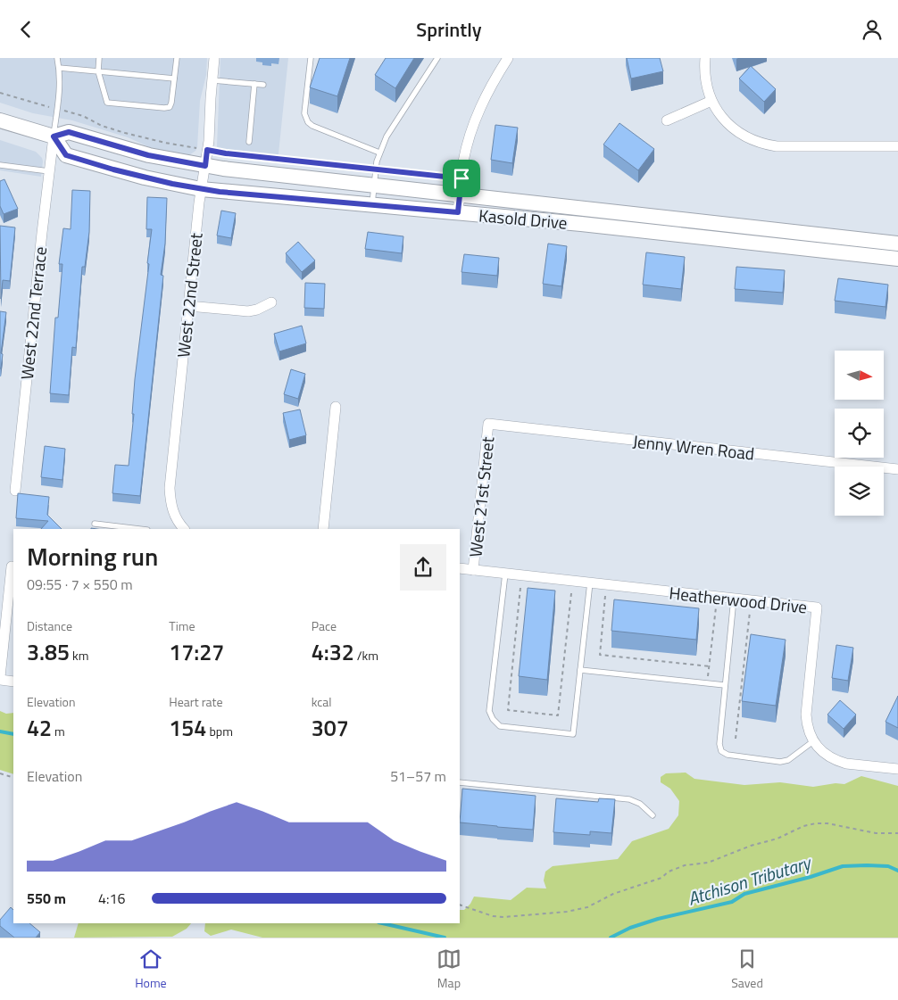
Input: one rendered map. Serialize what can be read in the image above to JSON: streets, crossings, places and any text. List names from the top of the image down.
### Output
{
  "streets": {
    "main road": ["Kasold Drive"],
    "street": [
      "West 22nd Street",
      "West 22nd Terrace",
      "Jenny Wren Road",
      "West 21st Street",
      "Heatherwood Drive"
    ]
  },
  "crossings": [
    ["Kasold Drive", "West 22nd Street"],
    ["Kasold Drive", "West 22nd Terrace"],
    ["Jenny Wren Road", "West 21st Street"],
    ["West 21st Street", "Heatherwood Drive"]
  ],
  "water": ["Atchison Tributary"],
  "north": "right",
  "page": {
    "header": "Sprintly",
    "heading": ["Morning run", "09:55 · 7 × 550 m"],
    "stats": [
      ["Distance", "3.85 km"],
      ["Time", "17:27"],
      ["Pace", "4:32 /km"],
      ["Elevation", "42 m"],
      ["Heart rate", "154 bpm"],
      ["kcal", "307"]
    ],
    "chart": ["Elevation", "51–57 m"],
    "list": [
      {
        "name": "550 m",
        "note": "4:16"
      }
    ],
    "tabs": ["Home", "Map", "Saved"]
  }
}
